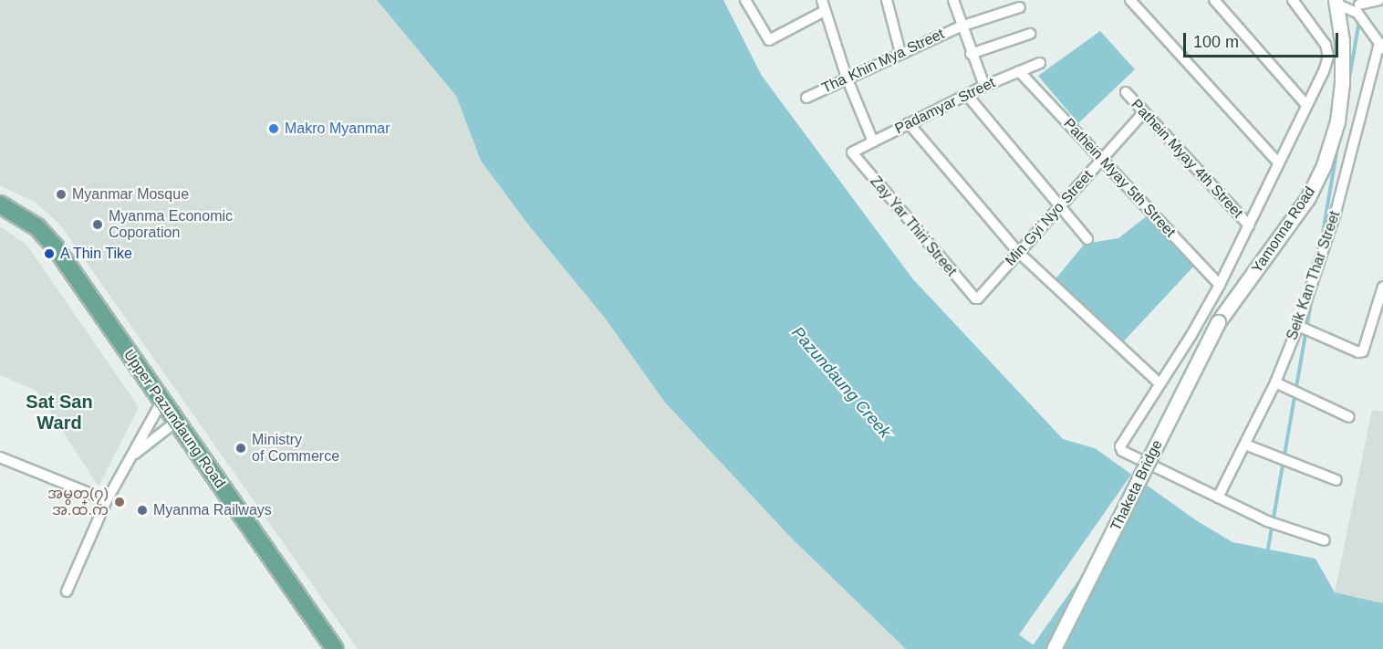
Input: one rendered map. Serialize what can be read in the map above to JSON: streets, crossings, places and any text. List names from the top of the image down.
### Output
{
  "streets": {
    "main road": ["Yamonna Road", "Upper Pazundaung Road", "Thaketa Bridge"],
    "street": [
      "Tha Khin Mya Street",
      "Padamyar Street",
      "Pathein Myay 4th Street",
      "Pathein Myay 5th Street",
      "Min Gyi Nyo Street",
      "Zay Yar Thiri Street",
      "Seik Kan Thar Street"
    ]
  },
  "crossings": [
    ["Tha Khin Mya Street", "Padamyar Street"],
    ["Padamyar Street", "Pathein Myay 5th Street"],
    ["Padamyar Street", "Zay Yar Thiri Street"],
    ["Pathein Myay 4th Street", "Min Gyi Nyo Street"],
    ["Pathein Myay 5th Street", "Min Gyi Nyo Street"],
    ["Min Gyi Nyo Street", "Zay Yar Thiri Street"],
    ["Yamonna Road", "Thaketa Bridge"]
  ],
  "districts": ["Sat San Ward"],
  "water": ["Pazundaung Creek"],
  "places": [
    "Makro Myanmar",
    "Myanmar Mosque",
    "Myanma Economic Coporation",
    "A Thin Tike",
    "Ministry of Commerce",
    "အမွတ္(၇) အ.ထ.က",
    "Myanma Railways"
  ],
  "scale_bar": "100 m"
}
